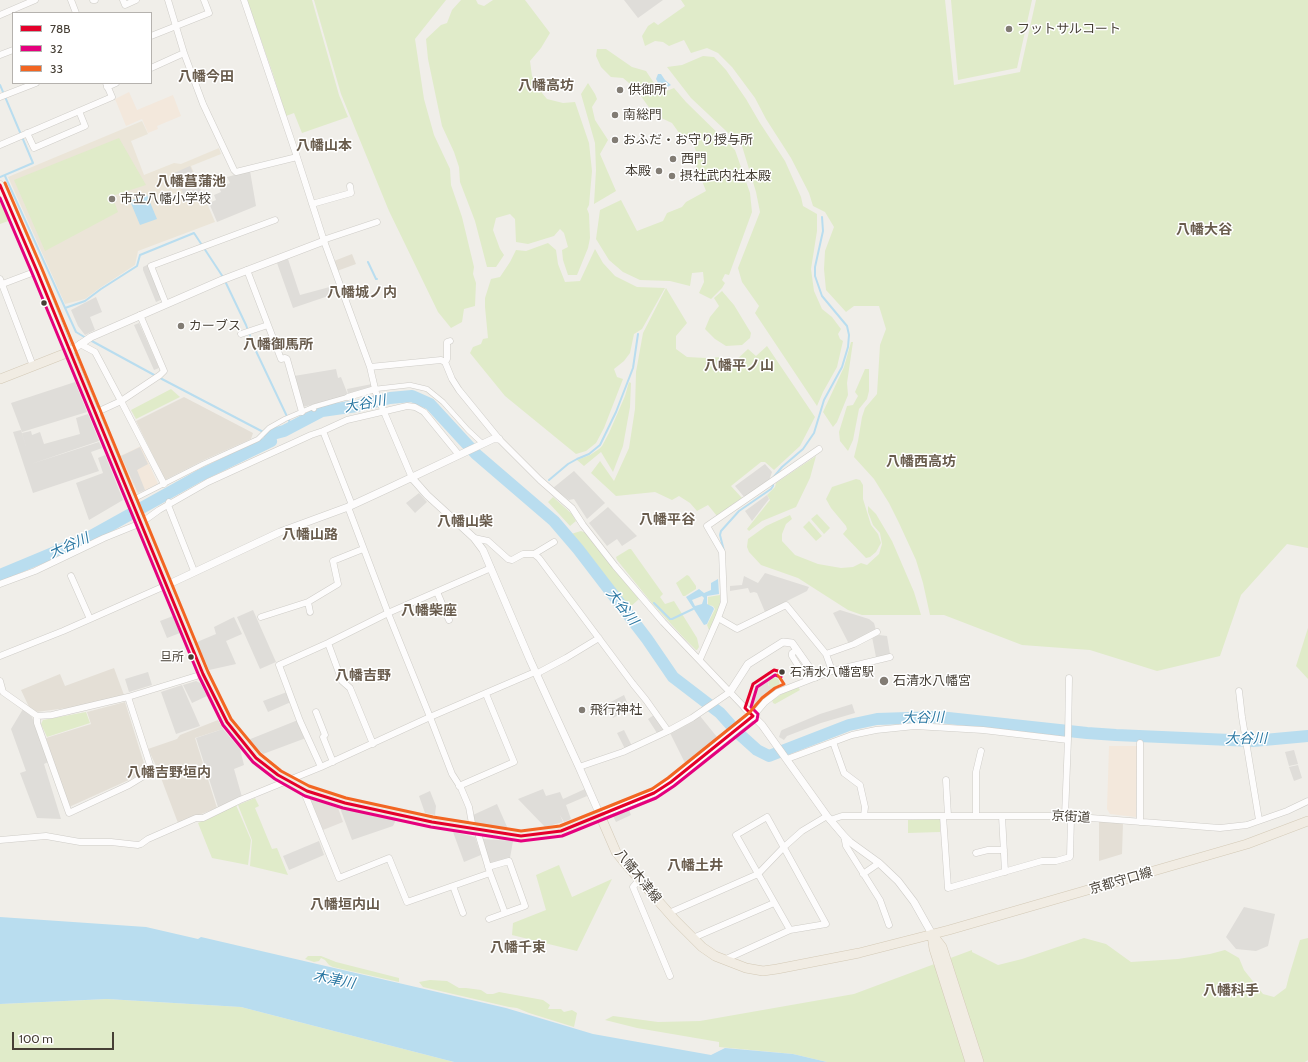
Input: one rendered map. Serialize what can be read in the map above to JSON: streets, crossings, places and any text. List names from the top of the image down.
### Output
{
  "streets": {
    "main road": ["八幡木津線", "京都守口線"],
    "street": ["京街道"]
  },
  "crossings": [
    ["八幡木津線", "京都守口線"]
  ],
  "districts": [
    "八幡今田",
    "八幡高坊",
    "八幡山本",
    "八幡菖蒲池",
    "八幡大谷",
    "八幡城ノ内",
    "八幡御馬所",
    "八幡平ノ山",
    "八幡西高坊",
    "八幡平谷",
    "八幡山柴",
    "八幡山路",
    "八幡柴座",
    "八幡吉野",
    "八幡吉野垣内",
    "八幡土井",
    "八幡垣内山",
    "八幡千束",
    "八幡科手"
  ],
  "water": ["大谷川", "木津川"],
  "places": [
    "フットサルコート",
    "供御所",
    "南総門",
    "おふだ・お守り授与所",
    "西門",
    "本殿",
    "摂社武内社本殿",
    "市立八幡小学校",
    "カーブス",
    "旦所",
    "石清水八幡宮駅",
    "石清水八幡宮",
    "飛行神社"
  ],
  "lines": ["transit line 33", "transit line 78B", "transit line 32"],
  "legend": ["78B", "32", "33"],
  "scale_bar": "100 m"
}
